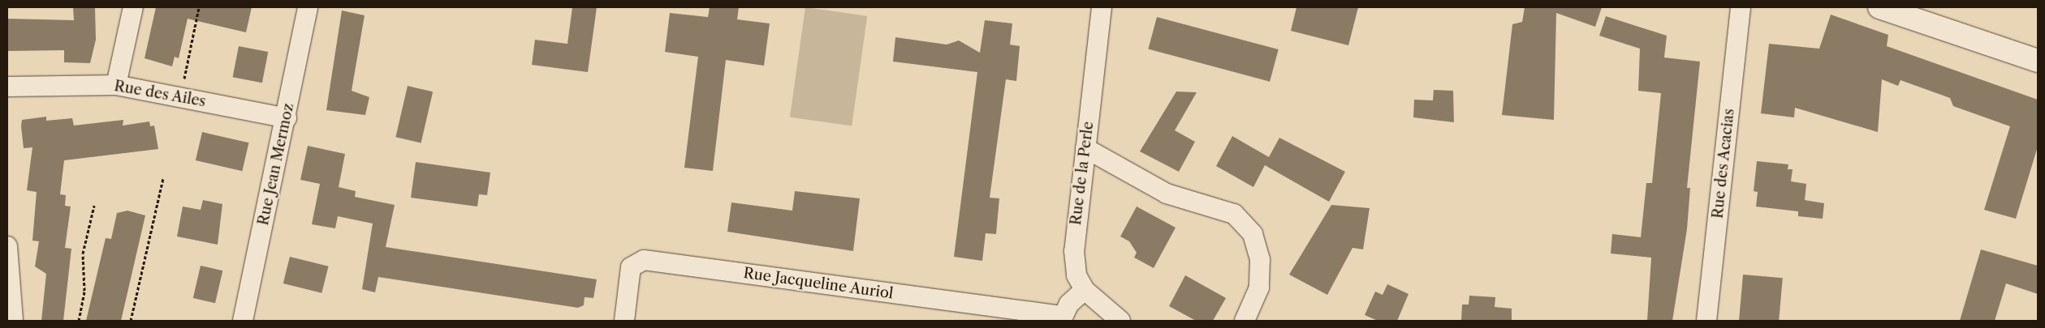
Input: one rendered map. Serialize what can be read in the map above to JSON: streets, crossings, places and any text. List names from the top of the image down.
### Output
{
  "streets": {
    "street": [
      "Rue des Ailes",
      "Rue des Acacias",
      "Rue Jean Mermoz",
      "Rue de la Perle",
      "Rue Jacqueline Auriol"
    ]
  },
  "crossings": [
    ["Rue des Ailes", "Rue Jean Mermoz"],
    ["Rue de la Perle", "Rue Jacqueline Auriol"]
  ]
}
